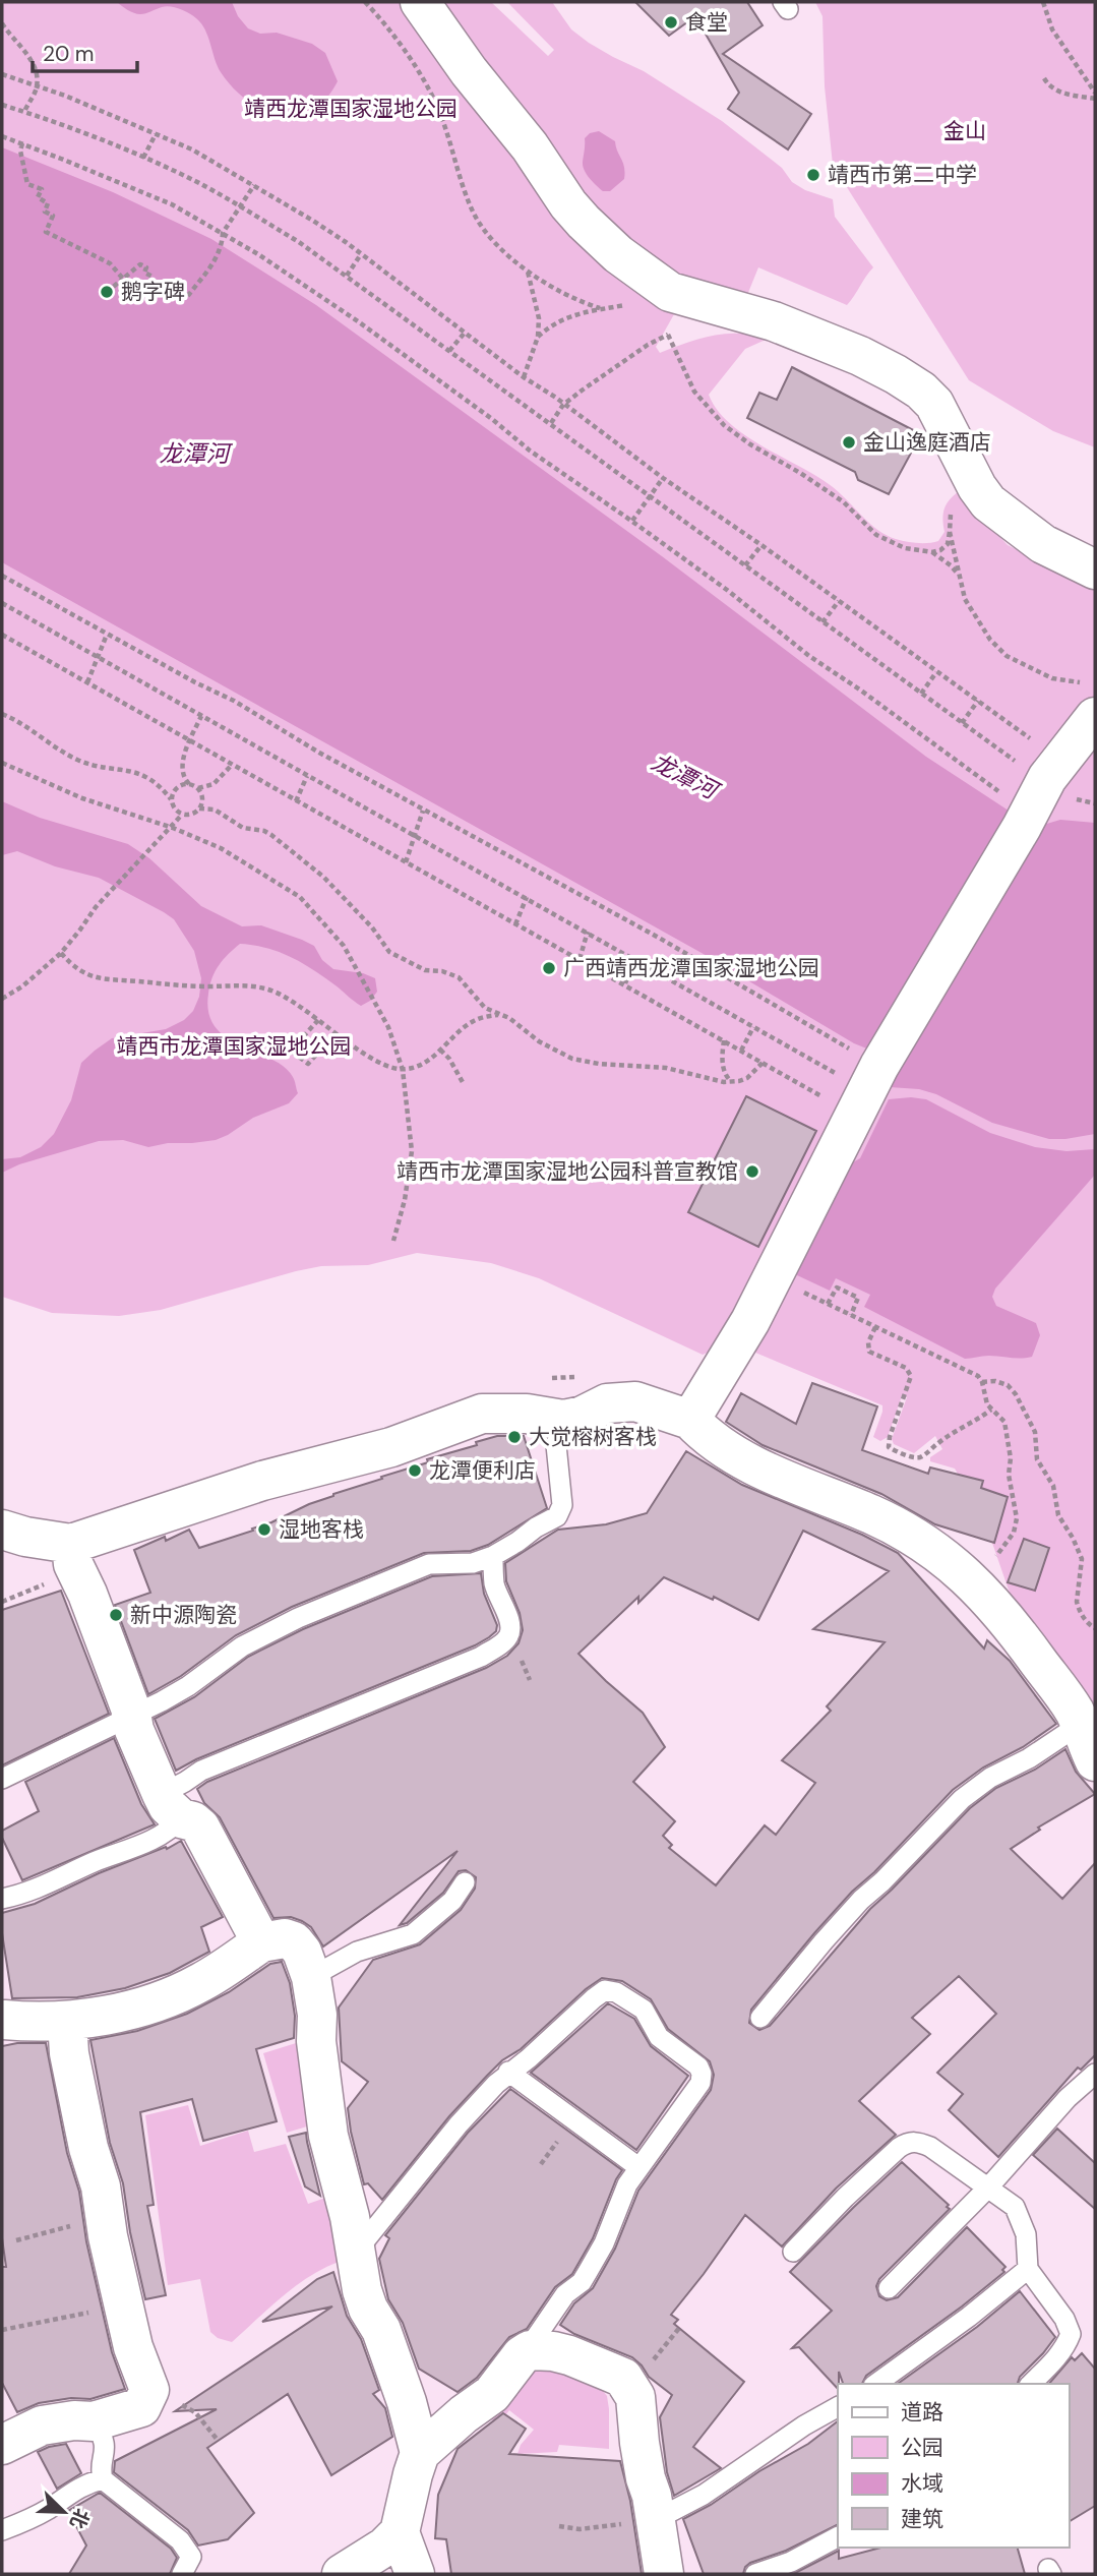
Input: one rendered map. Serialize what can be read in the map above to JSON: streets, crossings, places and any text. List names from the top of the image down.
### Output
{
  "water": ["龙潭河"],
  "parks": ["靖西龙潭国家湿地公园", "金山", "靖西市龙潭国家湿地公园"],
  "places": [
    "食堂",
    "靖西市第二中学",
    "鹅字碑",
    "金山逸庭酒店",
    "广西靖西龙潭国家湿地公园",
    "靖西市龙潭国家湿地公园科普宣教馆",
    "大觉榕树客栈",
    "龙潭便利店",
    "湿地客栈",
    "新中源陶瓷"
  ],
  "legend": [
    "道路",
    "公园",
    "水域",
    "建筑"
  ],
  "scale_bar": "20 m",
  "north": "bottom right"
}
